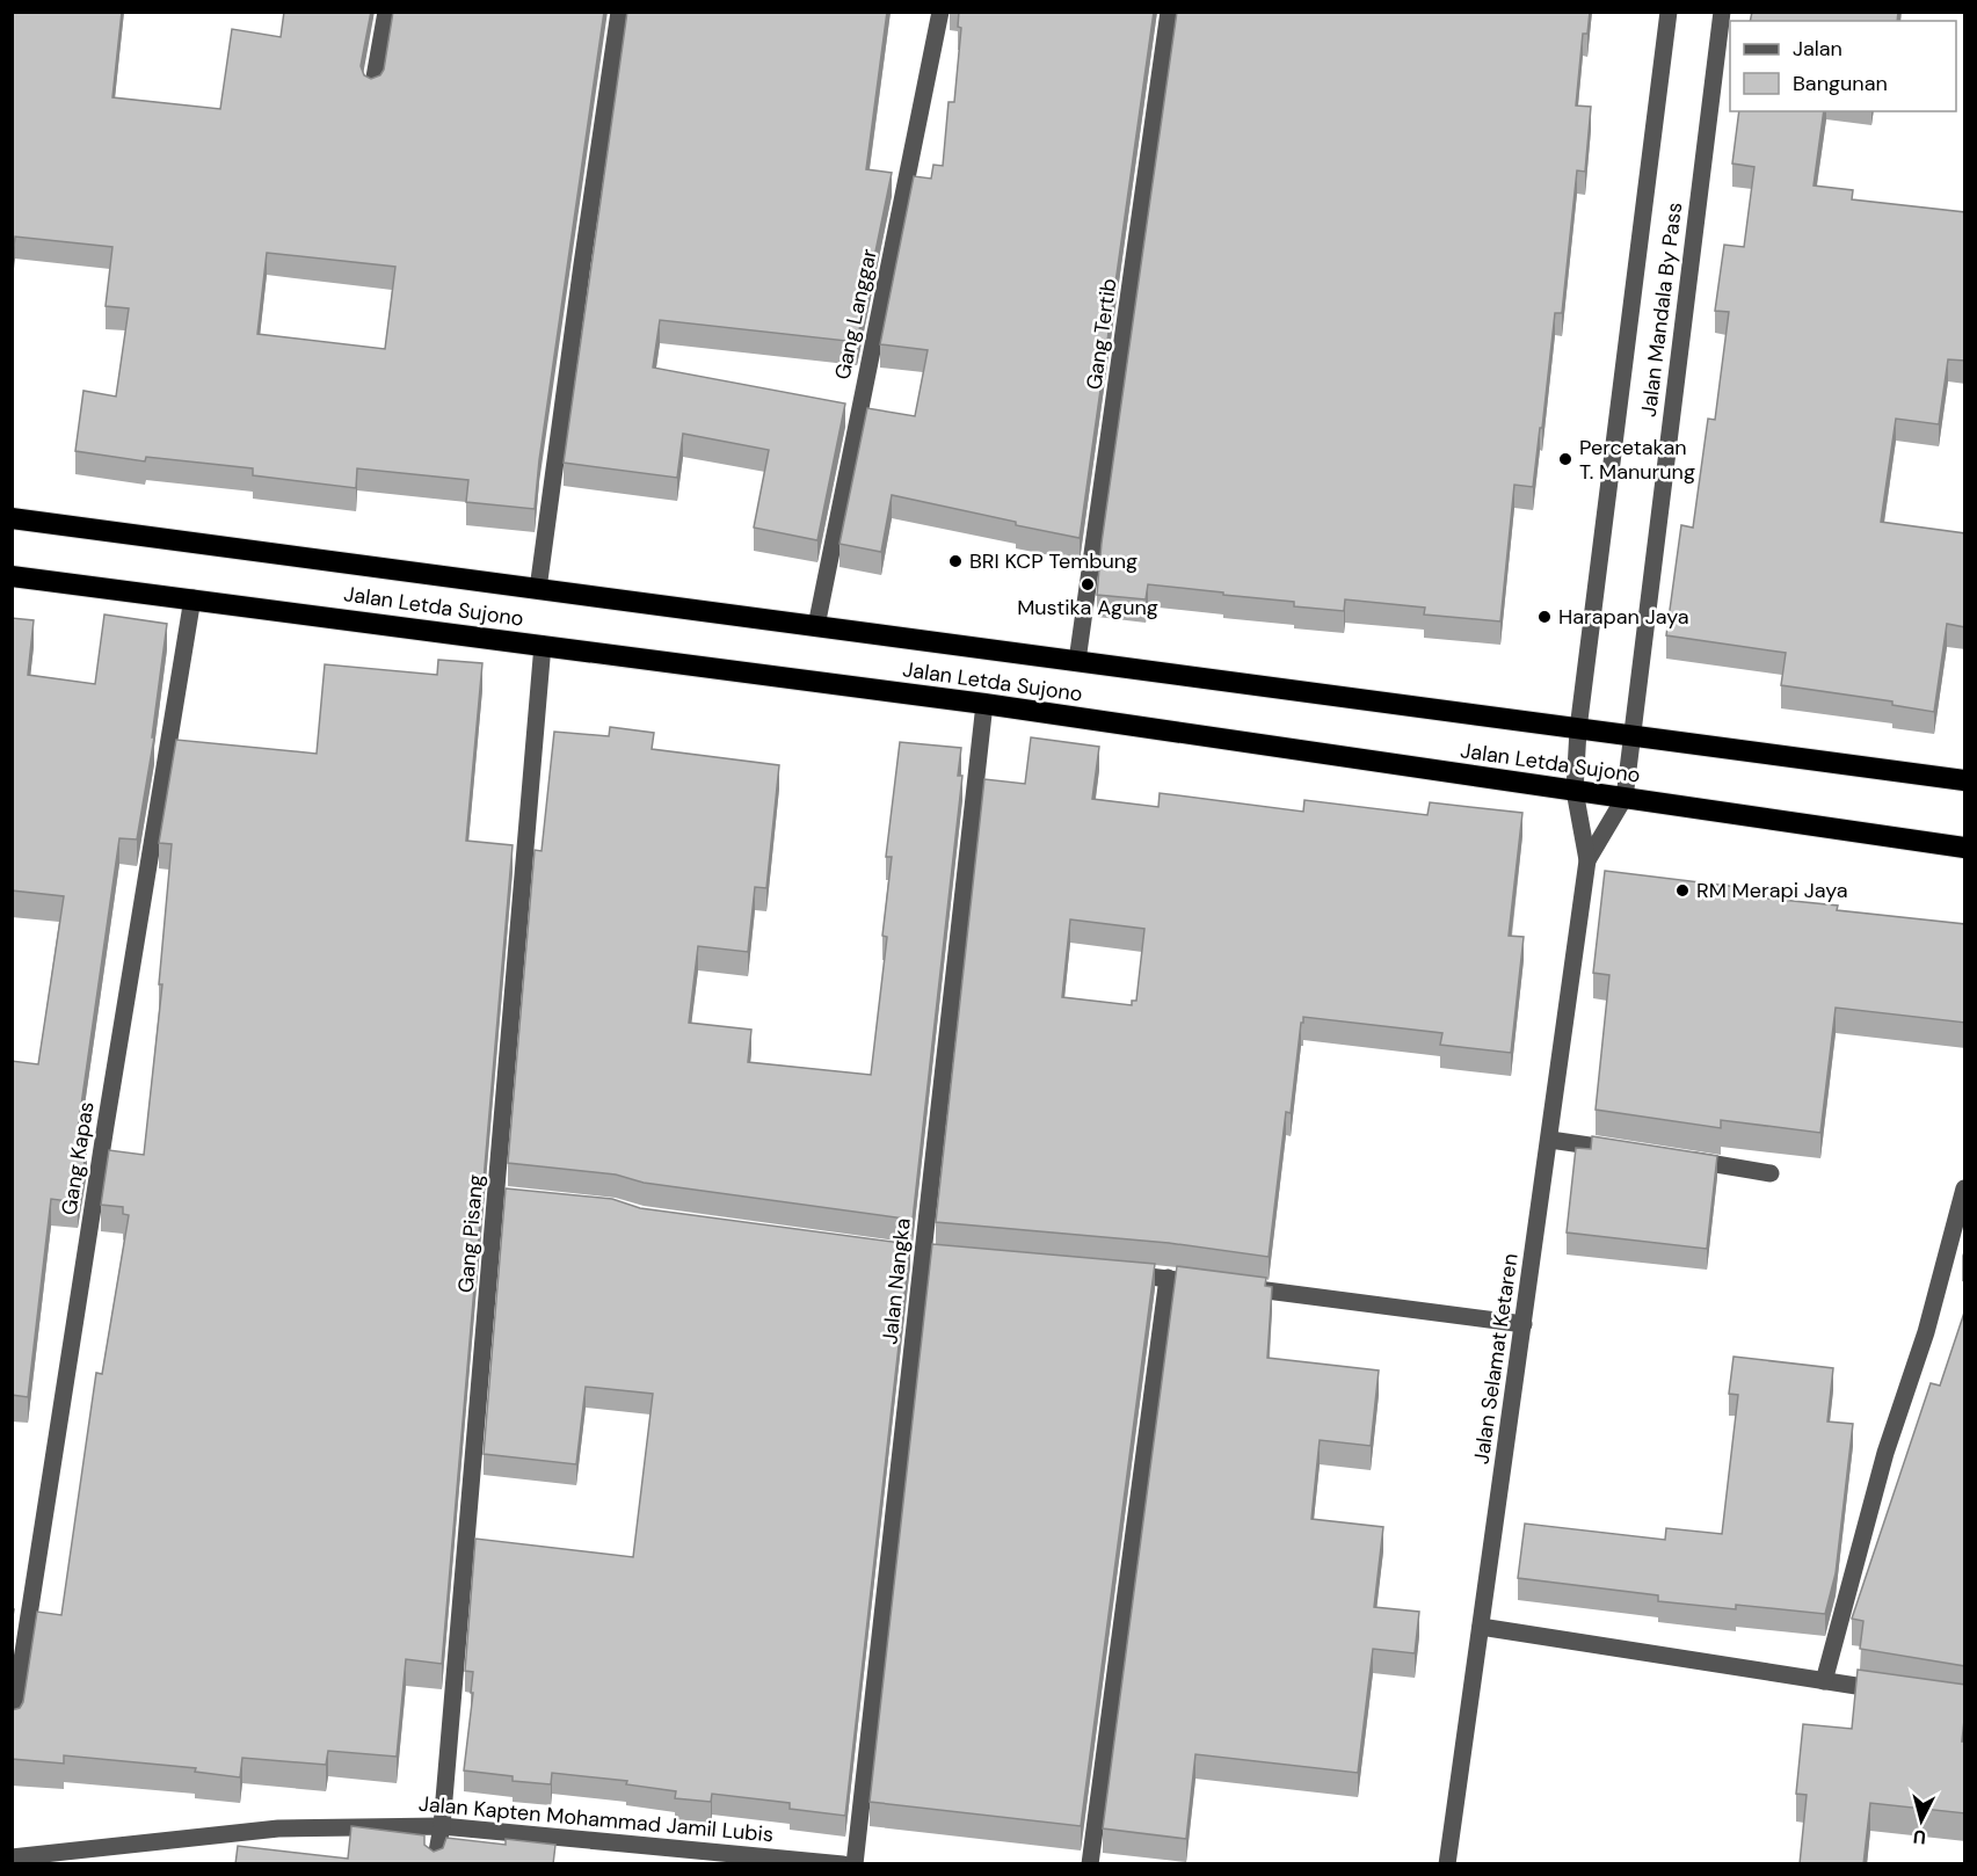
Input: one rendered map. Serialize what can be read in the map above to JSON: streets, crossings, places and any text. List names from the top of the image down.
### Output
{
  "streets": {
    "highway": ["Jalan Letda Sujono"],
    "street": [
      "Jalan Mandala By Pass",
      "Gang Langgar",
      "Gang Tertib",
      "Gang Kapas",
      "Gang Pisang",
      "Jalan Nangka",
      "Jalan Selamat Ketaren",
      "Jalan Kapten Mohammad Jamil Lubis"
    ]
  },
  "crossings": [
    ["Jalan Mandala By Pass", "Jalan Letda Sujono"],
    ["Jalan Mandala By Pass", "Jalan Selamat Ketaren"],
    ["Gang Langgar", "Jalan Letda Sujono"],
    ["Gang Tertib", "Jalan Letda Sujono"],
    ["Jalan Letda Sujono", "Gang Kapas"],
    ["Jalan Letda Sujono", "Gang Pisang"],
    ["Jalan Letda Sujono", "Jalan Nangka"],
    ["Jalan Letda Sujono", "Jalan Selamat Ketaren"],
    ["Gang Pisang", "Jalan Kapten Mohammad Jamil Lubis"]
  ],
  "places": [
    "Percetakan T. Manurung",
    "BRI KCP Tembung",
    "Mustika Agung",
    "Harapan Jaya",
    "RM Merapi Jaya"
  ],
  "legend": ["Jalan", "Bangunan"],
  "north": "bottom"
}
